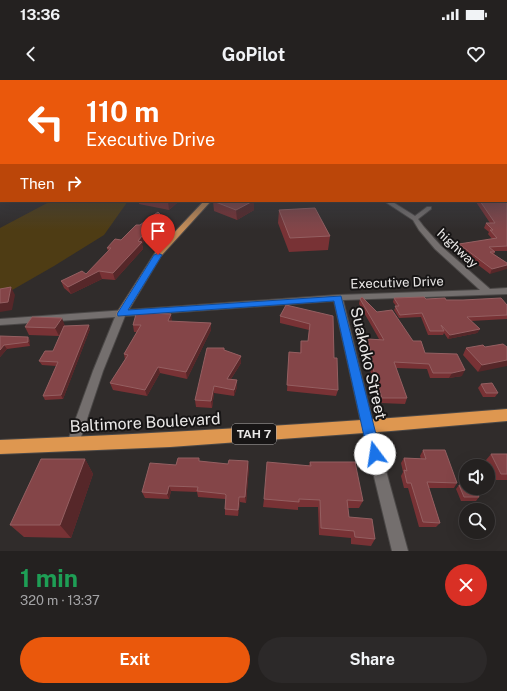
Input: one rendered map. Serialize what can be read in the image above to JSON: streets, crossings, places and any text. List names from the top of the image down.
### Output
{
  "streets": {
    "highway": ["Baltimore Boulevard", "TAH 7"],
    "street": ["highway", "Executive Drive", "Suakoko Street"]
  },
  "crossings": [
    ["highway", "Executive Drive"],
    ["Executive Drive", "Suakoko Street"],
    ["Suakoko Street", "Baltimore Boulevard"]
  ],
  "page": {
    "status": "13:36",
    "header": "GoPilot",
    "turn": ["110 m", "Executive Drive"],
    "then": "Then",
    "heading": ["1 min", "320 m · 13:37"],
    "buttons": ["Exit", "Share"]
  }
}
